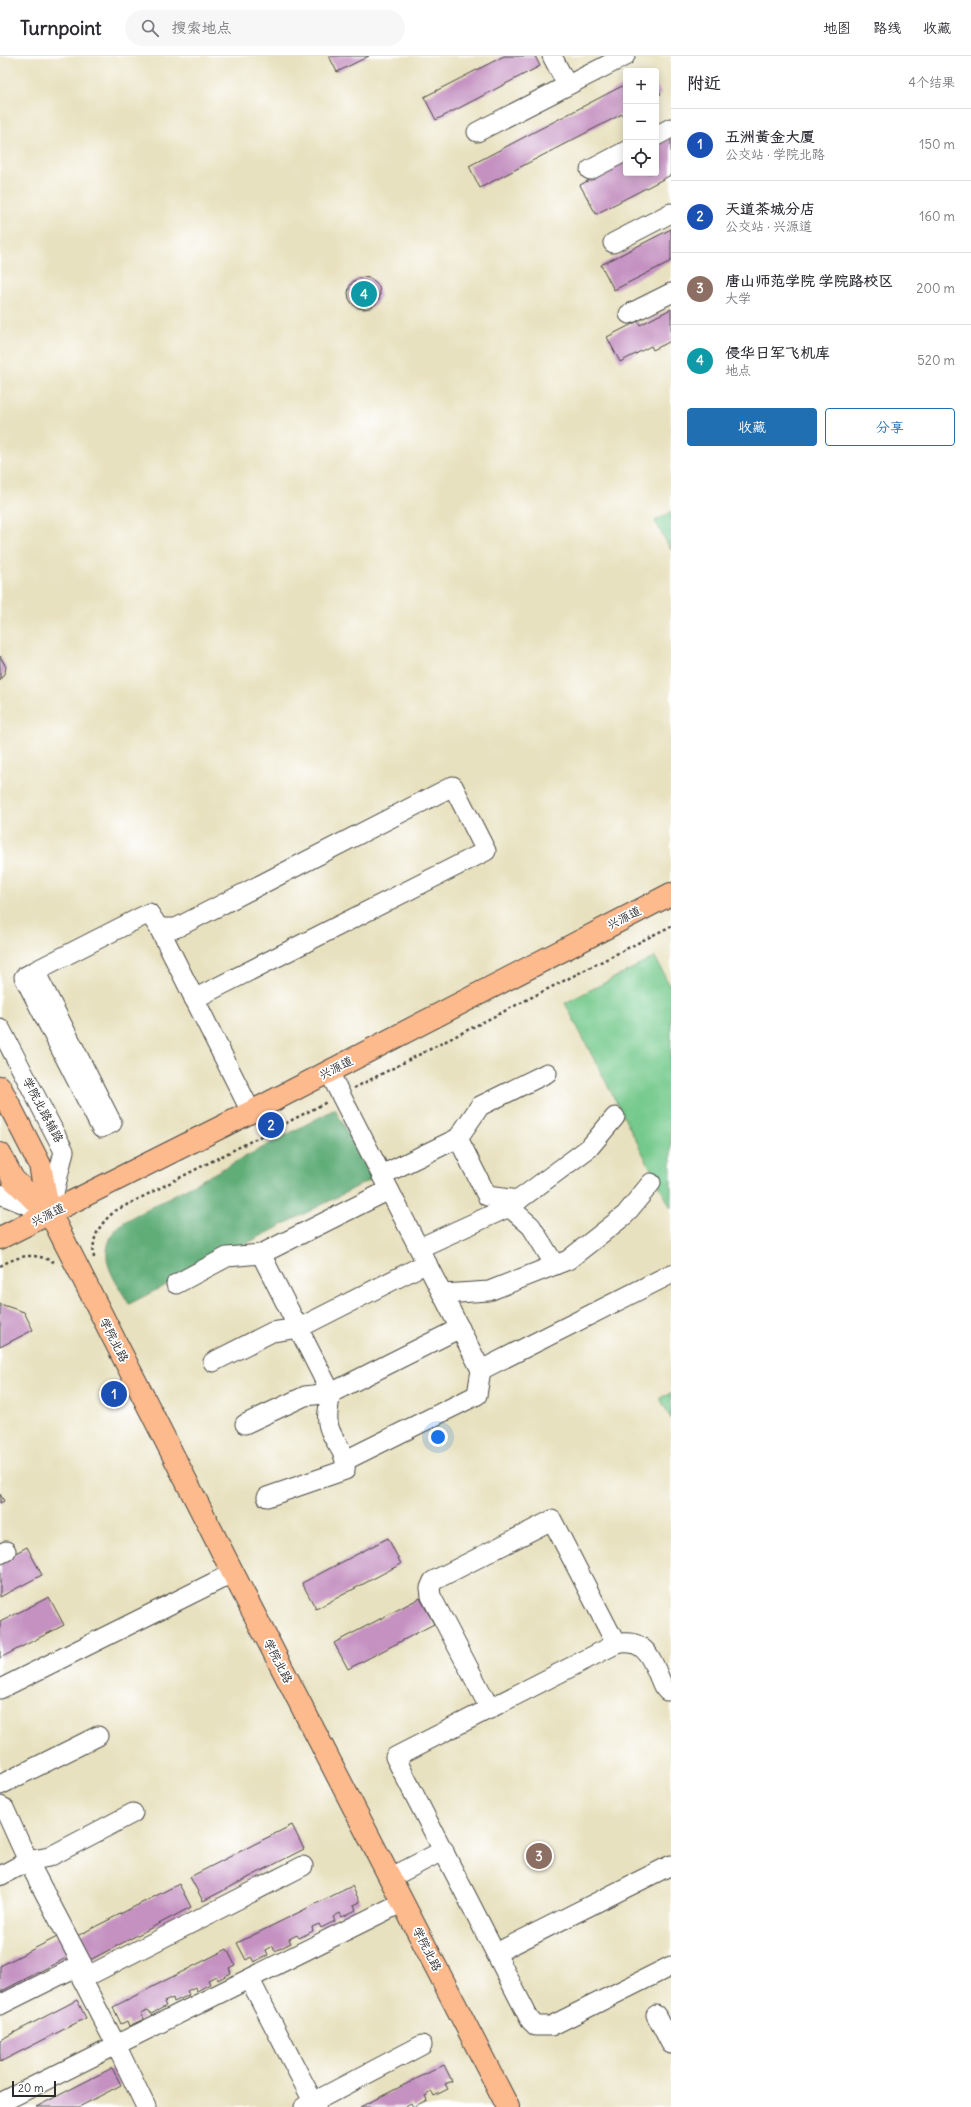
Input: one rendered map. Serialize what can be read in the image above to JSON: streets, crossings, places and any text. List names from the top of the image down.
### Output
{
  "streets": {
    "main road": ["兴源道", "学院北路"],
    "street": ["学院北路辅路"]
  },
  "crossings": [
    ["兴源道", "学院北路辅路"],
    ["兴源道", "学院北路"],
    ["学院北路辅路", "学院北路"]
  ],
  "scale_bar": "20 m",
  "page": {
    "header": "Turnpoint",
    "search": "搜索地点",
    "nav": ["地图", "路线", "收藏"],
    "heading": ["附近", "4个结果"],
    "map_buttons": ["+", "−"],
    "list": [
      {
        "mark": "1",
        "name": "五洲黄金大厦",
        "note": "公交站 · 学院北路",
        "value": "150 m"
      },
      {
        "mark": "2",
        "name": "天道茶城分店",
        "note": "公交站 · 兴源道",
        "value": "160 m"
      },
      {
        "mark": "3",
        "name": "唐山师范学院 学院路校区",
        "note": "大学",
        "value": "200 m"
      },
      {
        "mark": "4",
        "name": "侵华日军飞机库",
        "note": "地点",
        "value": "520 m"
      }
    ],
    "pins": [
      "4",
      "2",
      "1",
      "3"
    ],
    "buttons": ["收藏", "分享"],
    "scale": "20 m"
  }
}
